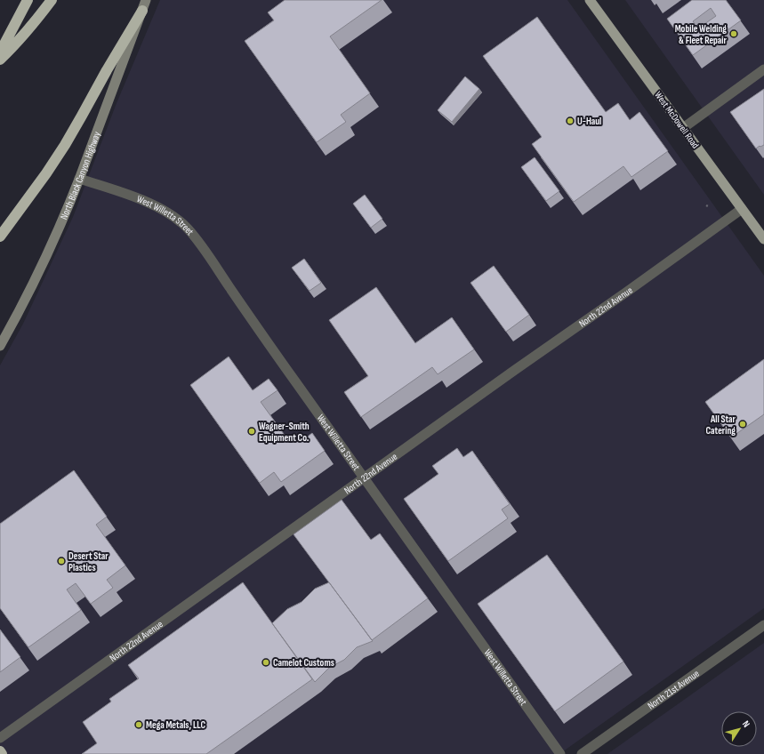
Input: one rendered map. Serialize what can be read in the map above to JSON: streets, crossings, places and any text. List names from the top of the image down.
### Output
{
  "streets": {
    "main road": ["West McDowell Road", "North Black Canyon Highway"],
    "street": ["West Willetta Street", "North 22nd Avenue", "North 21st Avenue"]
  },
  "crossings": [
    ["West McDowell Road", "North 22nd Avenue"],
    ["North Black Canyon Highway", "West Willetta Street"],
    ["West Willetta Street", "North 22nd Avenue"]
  ],
  "places": [
    "Mobile Welding & Fleet Repair",
    "U-Haul",
    "All Star Catering",
    "Wagner-Smith Equipment Co.",
    "Desert Star Plastics",
    "Camelot Customs",
    "Mega Metals, LLC"
  ],
  "north": "top right"
}
